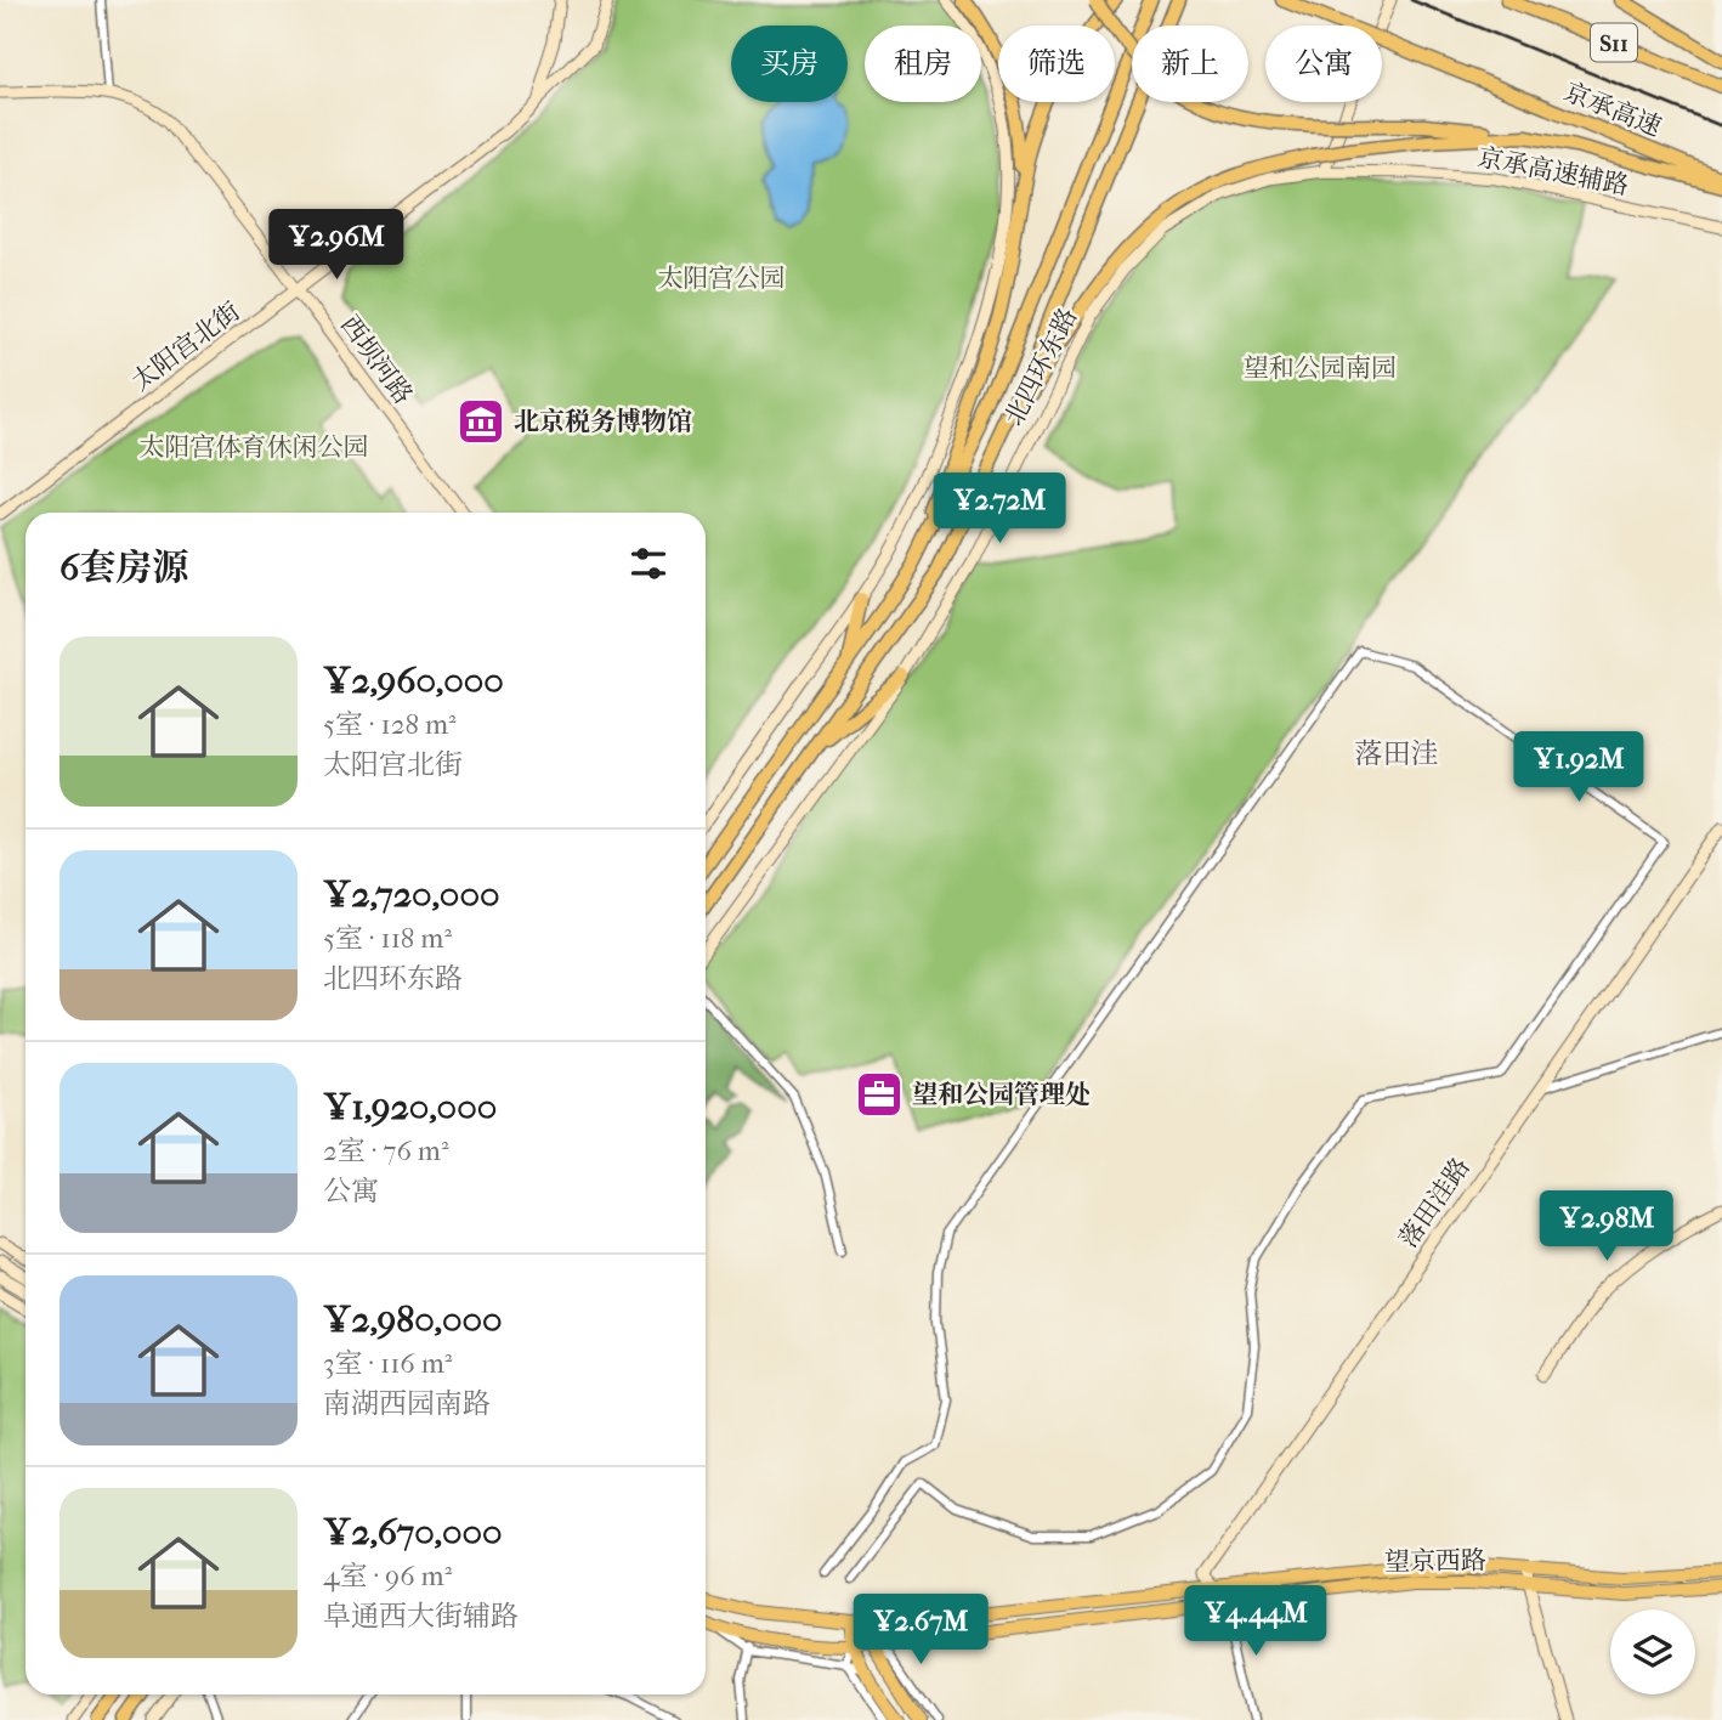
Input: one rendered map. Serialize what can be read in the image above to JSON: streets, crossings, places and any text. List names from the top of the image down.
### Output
{
  "streets": {
    "highway": ["S11", "京承高速", "北四环东路"],
    "main road": ["望京西路"],
    "street": [
      "京承高速辅路",
      "太阳宫北街",
      "西坝河路",
      "落田洼路"
    ]
  },
  "crossings": [
    ["京承高速辅路", "北四环东路"],
    ["太阳宫北街", "西坝河路"],
    ["落田洼路", "望京西路"]
  ],
  "districts": ["落田洼"],
  "parks": ["太阳宫公园", "望和公园南园", "太阳宫体育休闲公园"],
  "places": {
    "museum": ["北京税务博物馆"],
    "office": ["望和公园管理处"]
  },
  "page": {
    "chip": [
      "买房",
      "租房",
      "筛选",
      "新上",
      "公寓"
    ],
    "price": [
      "¥2.96M",
      "¥2.72M",
      "¥1.92M",
      "¥2.98M",
      "¥4.44M",
      "¥2.67M"
    ],
    "heading": "6套房源",
    "list": [
      {
        "name": "¥2,960,000",
        "note": "5室 · 128 m² · 太阳宫北街"
      },
      {
        "name": "¥2,720,000",
        "note": "5室 · 118 m² · 北四环东路"
      },
      {
        "name": "¥1,920,000",
        "note": "2室 · 76 m² · 公寓"
      },
      {
        "name": "¥2,980,000",
        "note": "3室 · 116 m² · 南湖西园南路"
      },
      {
        "name": "¥2,670,000",
        "note": "4室 · 96 m² · 阜通西大街辅路"
      }
    ]
  }
}
